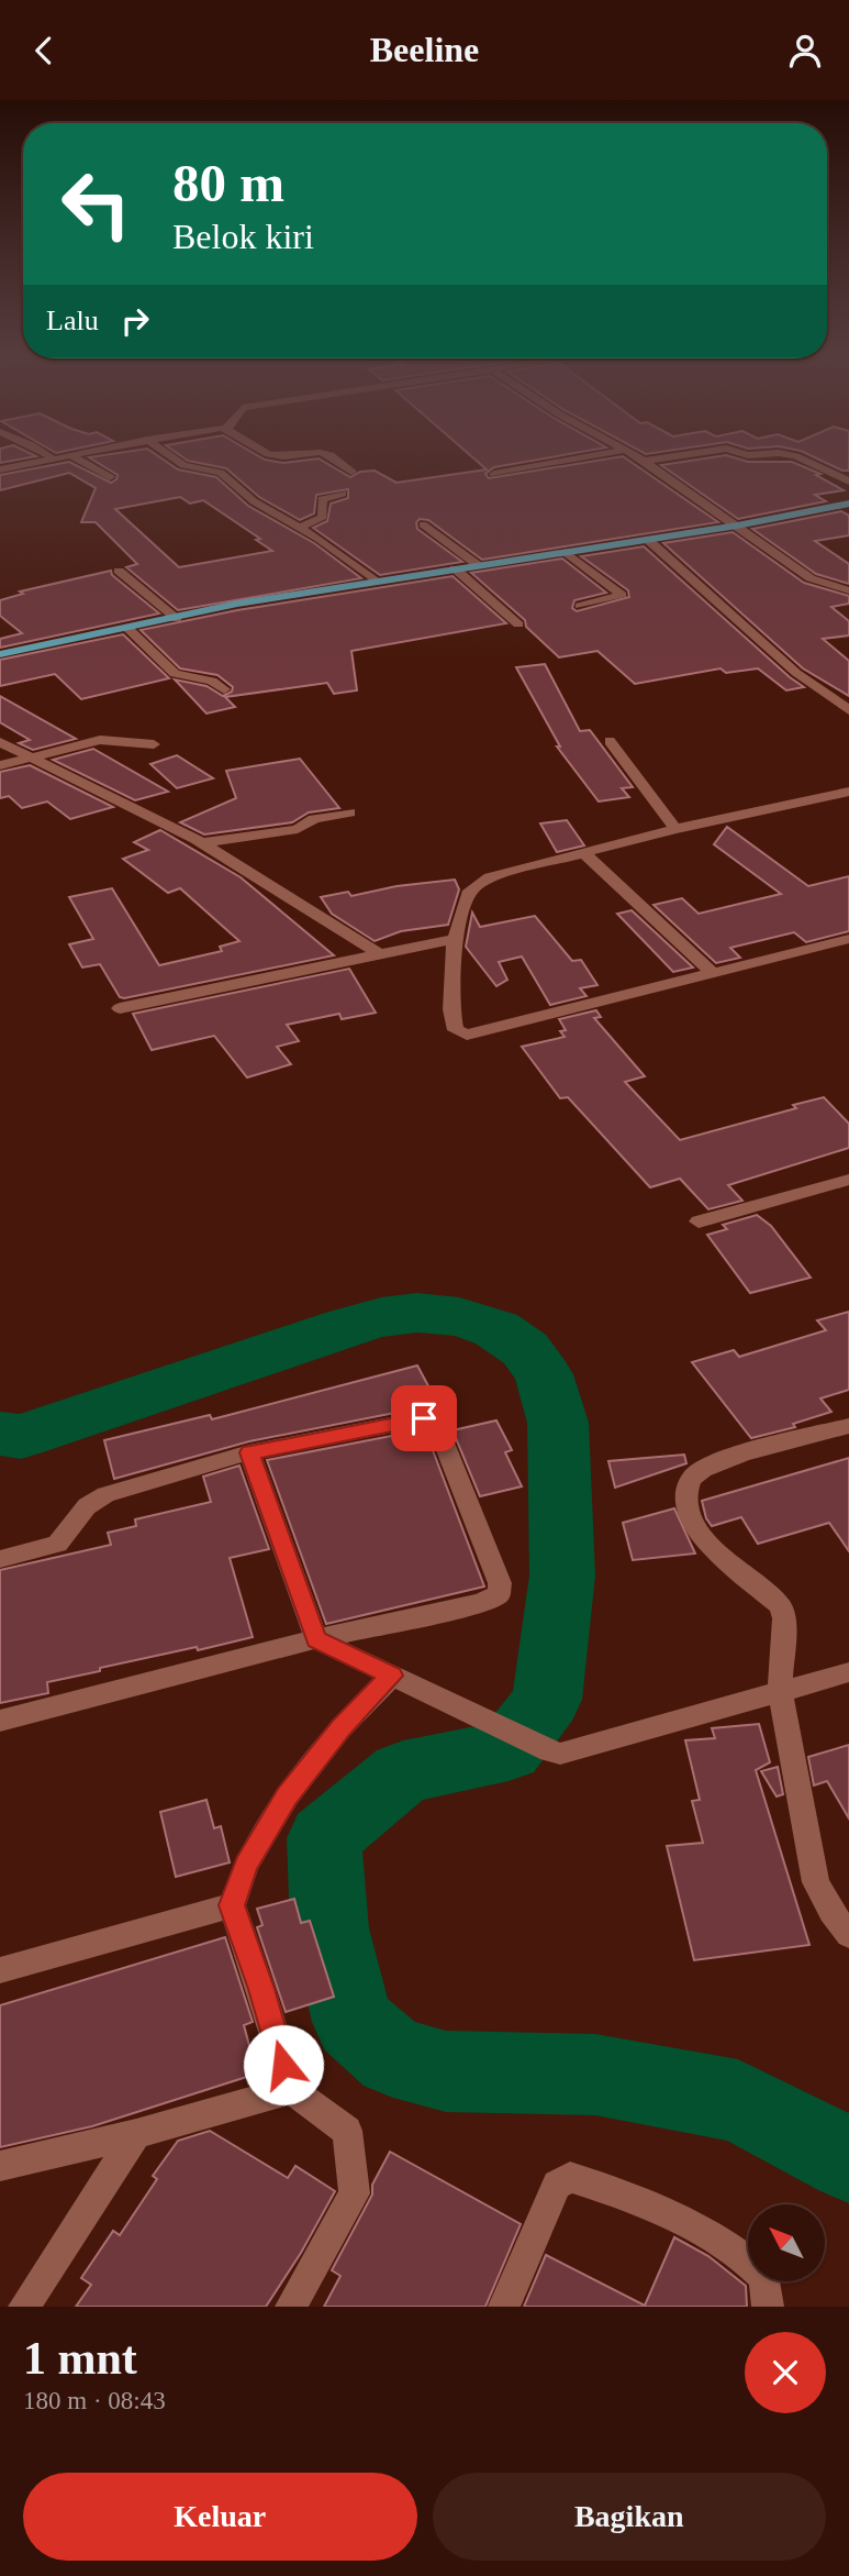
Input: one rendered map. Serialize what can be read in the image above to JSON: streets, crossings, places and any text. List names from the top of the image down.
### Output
{
  "north": "top left",
  "page": {
    "header": "Beeline",
    "turn": ["80 m", "Belok kiri"],
    "then": "Lalu",
    "heading": ["1 mnt", "180 m · 08:43"],
    "buttons": ["Keluar", "Bagikan"]
  }
}
